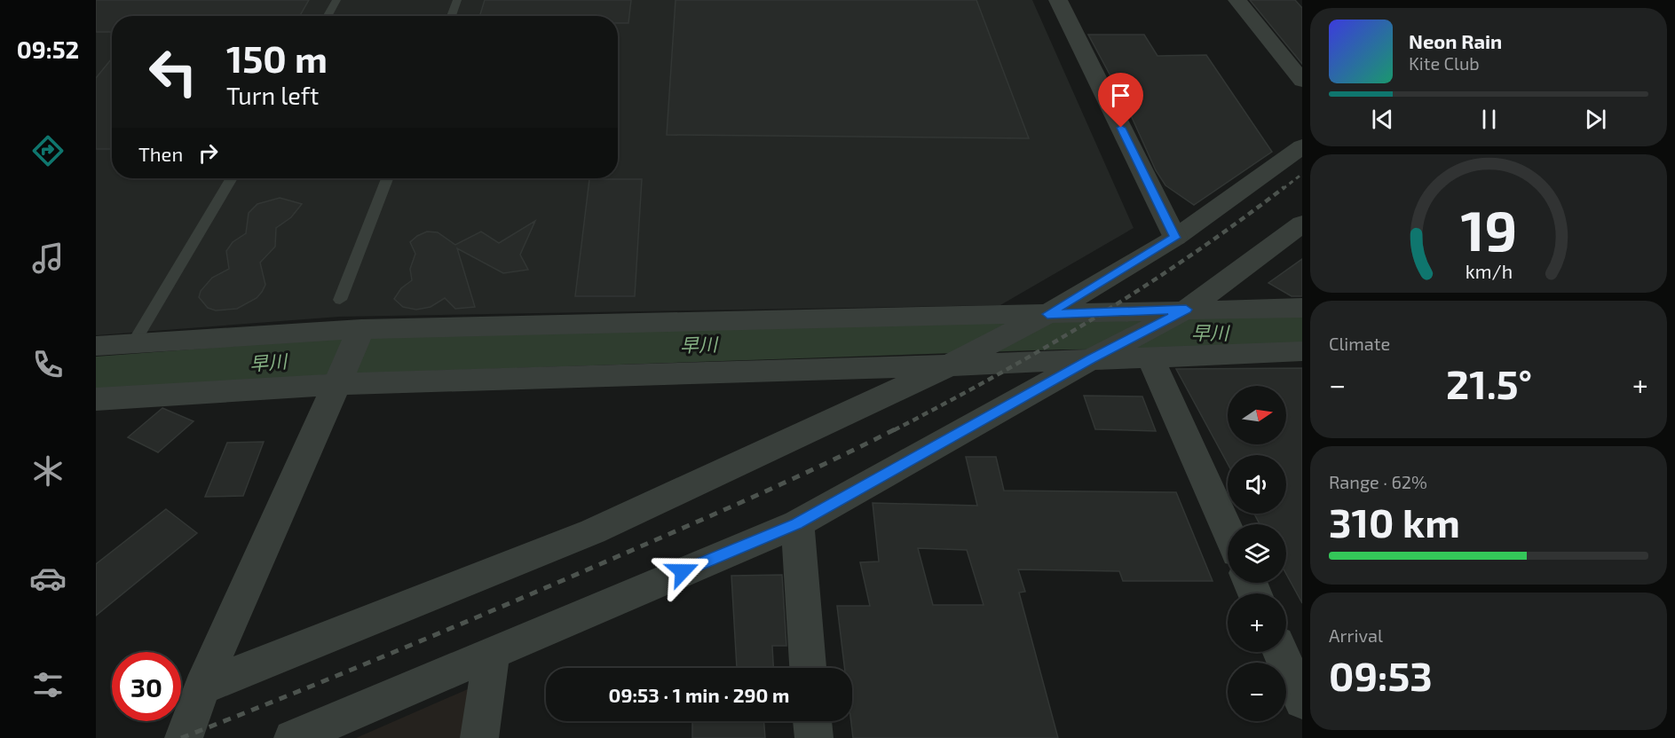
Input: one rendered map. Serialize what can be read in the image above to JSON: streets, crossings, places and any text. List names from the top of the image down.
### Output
{
  "water": ["早川"],
  "north": "right",
  "page": {
    "tabs": "09:52",
    "turn": ["150 m", "Turn left"],
    "song": ["Neon Rain", "Kite Club"],
    "then": "Then",
    "tile": [
      "Climate",
      ["Range · 62%", "310 km"],
      ["Arrival", "09:53"]
    ],
    "heat": ["−", "21.5°", "+"],
    "map_buttons": ["+", "−"],
    "limit": "30",
    "trip": "09:53 · 1 min · 290 m",
    "gauge": ["19", "km/h"]
  }
}
